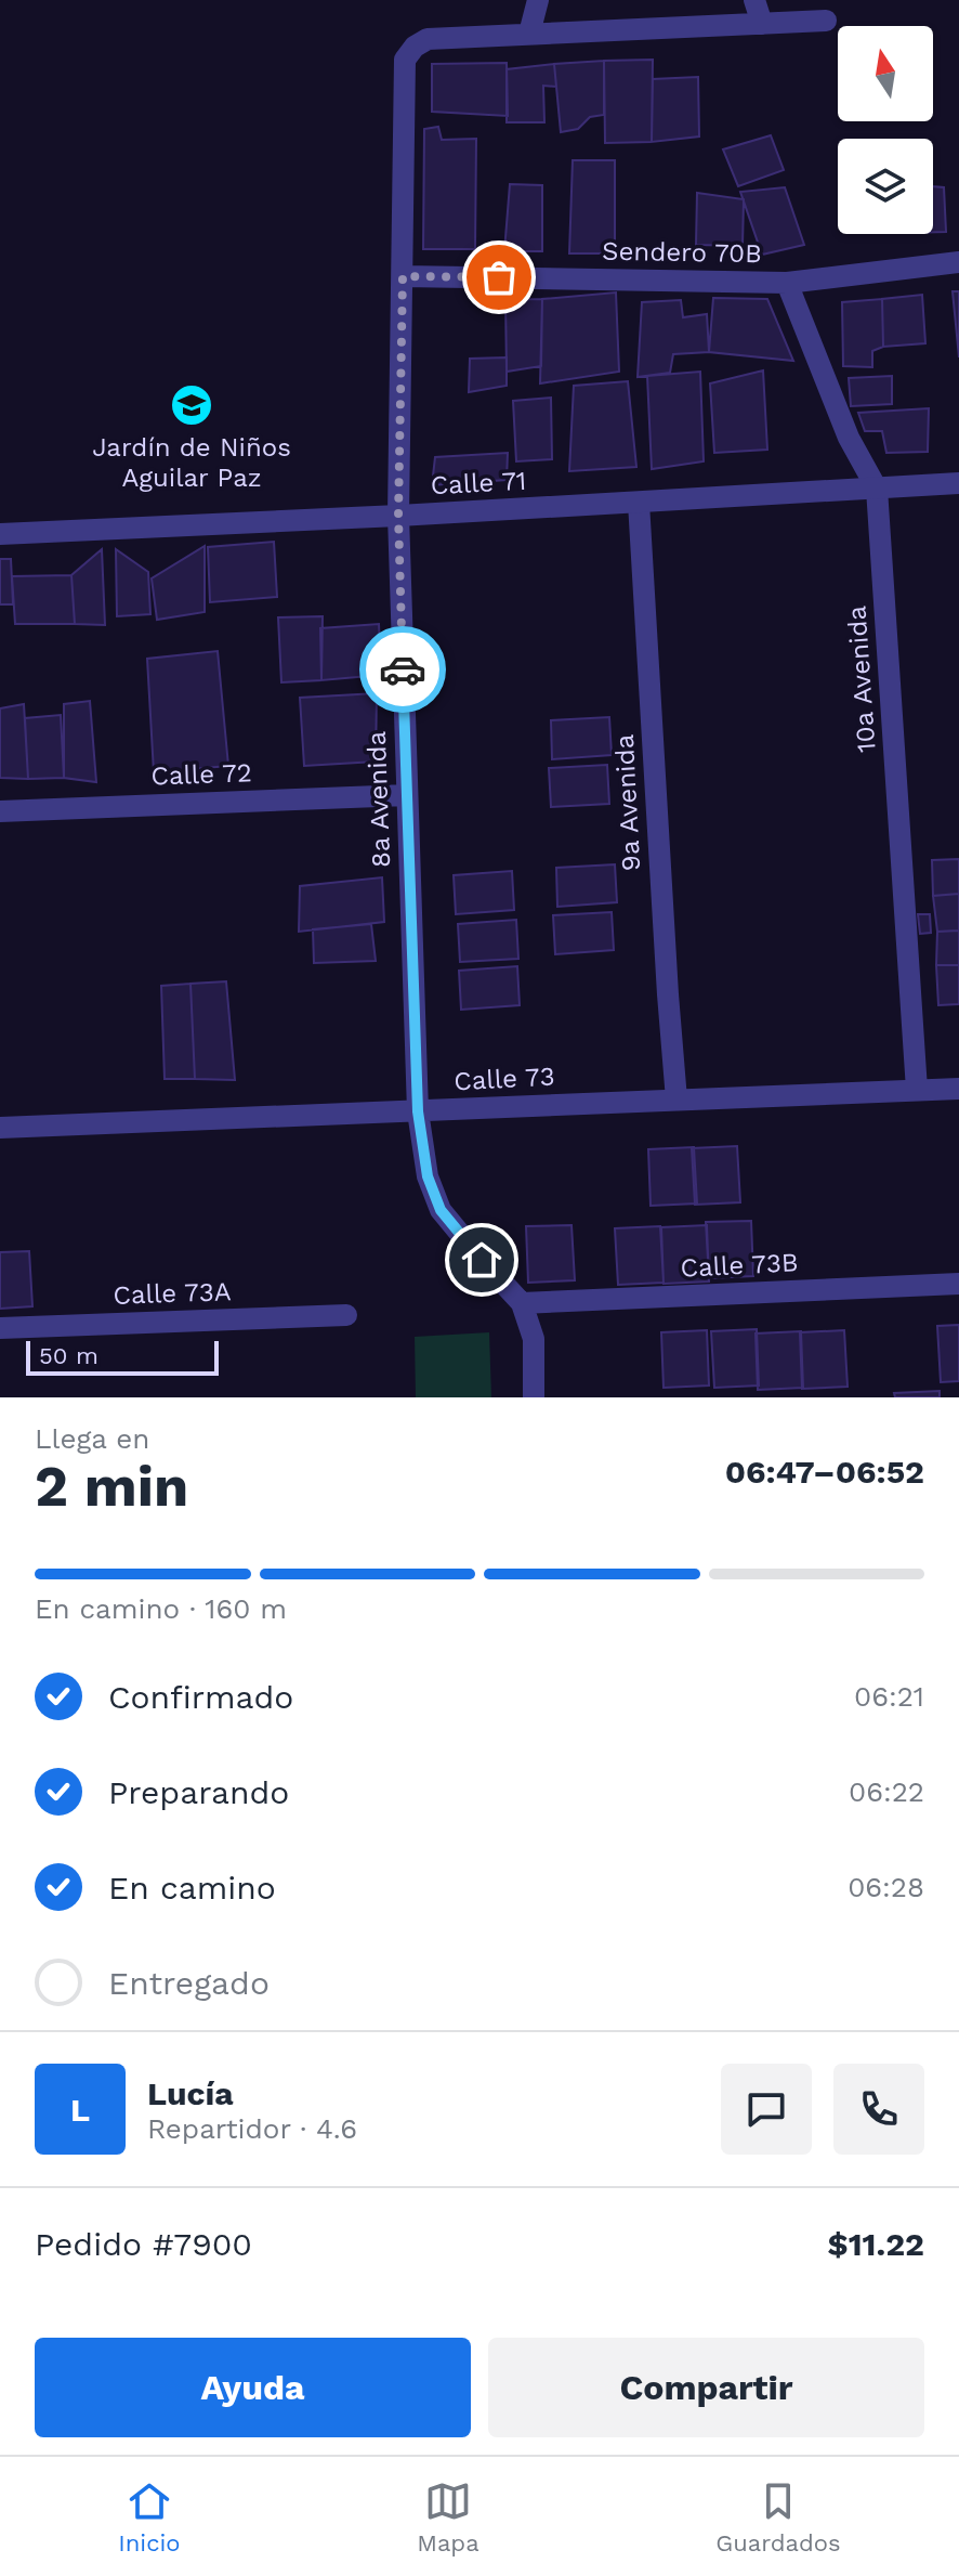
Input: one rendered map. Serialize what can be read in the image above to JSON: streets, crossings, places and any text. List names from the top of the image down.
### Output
{
  "streets": {
    "street": [
      "Sendero 70B",
      "Calle 71",
      "10a Avenida",
      "Calle 72",
      "8a Avenida",
      "9a Avenida",
      "Calle 73",
      "Calle 73B",
      "Calle 73A"
    ]
  },
  "crossings": [
    ["Sendero 70B", "10a Avenida"],
    ["Sendero 70B", "8a Avenida"],
    ["Calle 71", "10a Avenida"],
    ["Calle 71", "8a Avenida"],
    ["Calle 71", "9a Avenida"],
    ["10a Avenida", "Calle 73"],
    ["Calle 72", "8a Avenida"],
    ["8a Avenida", "Calle 73"],
    ["8a Avenida", "Calle 73B"],
    ["9a Avenida", "Calle 73"]
  ],
  "places": {
    "school or university": ["Jardín de Niños Aguilar Paz"]
  },
  "scale_bar": "50 m",
  "north": "top",
  "page": {
    "scale": "50 m",
    "heading": ["2 min", "Llega en", "06:47–06:52"],
    "panel": [
      "Lucía",
      "Repartidor · 4.6",
      "Pedido #7900",
      "$11.22"
    ],
    "bar": "En camino · 160 m",
    "list": [
      ["Confirmado", "06:21"],
      ["Preparando", "06:22"],
      ["En camino", "06:28"],
      "Entregado"
    ],
    "round": "L",
    "buttons": ["Ayuda", "Compartir"],
    "tabs": ["Inicio", "Mapa", "Guardados"]
  }
}
